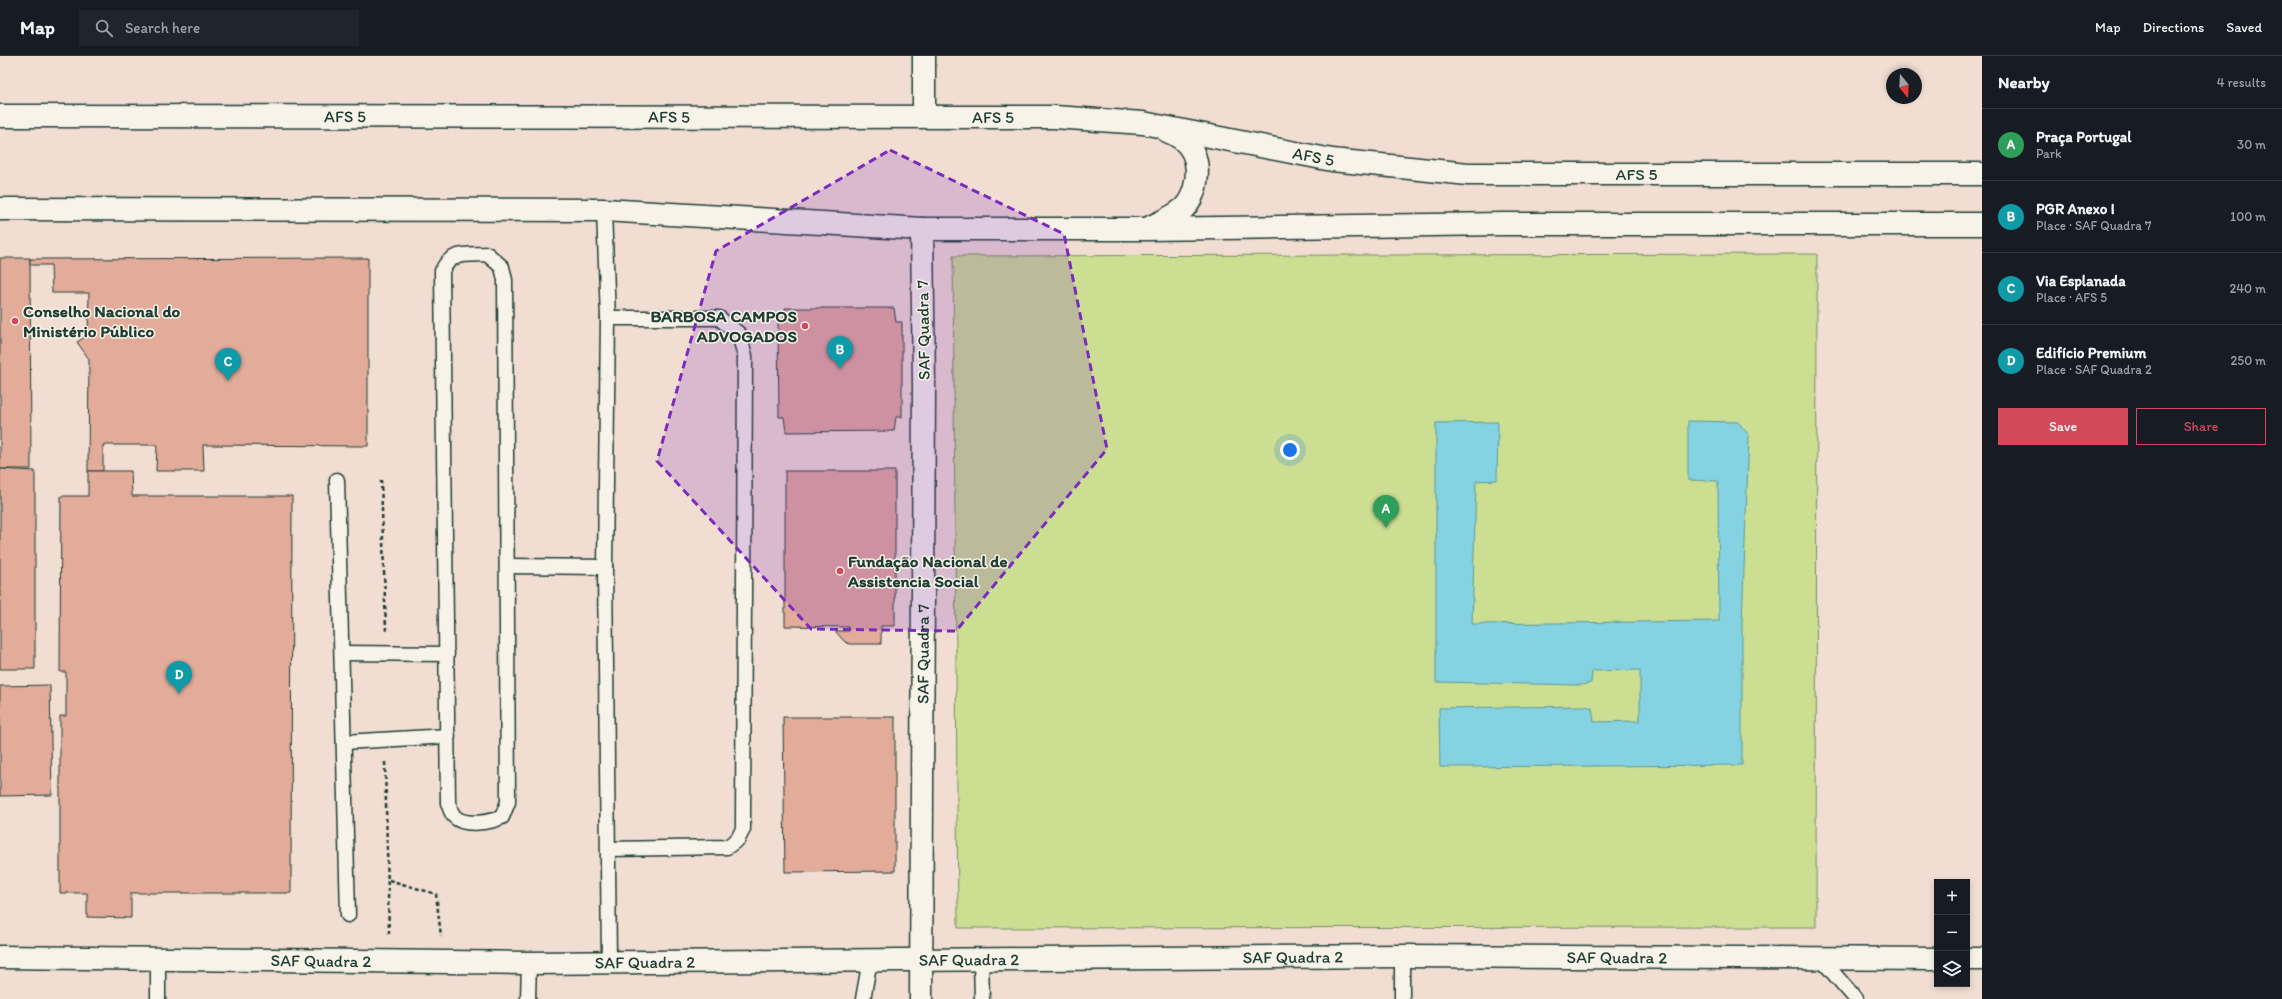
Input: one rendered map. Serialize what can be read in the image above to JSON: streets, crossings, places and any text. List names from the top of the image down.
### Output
{
  "streets": {
    "main road": ["AFS 5", "SAF Quadra 7", "SAF Quadra 2"]
  },
  "crossings": [
    ["SAF Quadra 7", "SAF Quadra 2"]
  ],
  "places": ["Conselho Nacional do Ministério Público", "BARBOSA CAMPOS ADVOGADOS", "Fundação Nacional de Assistencia Social"],
  "north": "bottom",
  "page": {
    "header": "Map",
    "search": "Search here",
    "nav": ["Map", "Directions", "Saved"],
    "heading": ["Nearby", "4 results"],
    "list": [
      {
        "mark": "A",
        "name": "Praça Portugal",
        "note": "Park",
        "value": "30 m"
      },
      {
        "mark": "B",
        "name": "PGR Anexo I",
        "note": "Place · SAF Quadra 7",
        "value": "100 m"
      },
      {
        "mark": "C",
        "name": "Via Esplanada",
        "note": "Place · AFS 5",
        "value": "240 m"
      },
      {
        "mark": "D",
        "name": "Edifício Premium",
        "note": "Place · SAF Quadra 2",
        "value": "250 m"
      }
    ],
    "pins": [
      "B",
      "C",
      "A",
      "D"
    ],
    "buttons": ["Save", "Share"],
    "map_buttons": ["+", "−"]
  }
}
